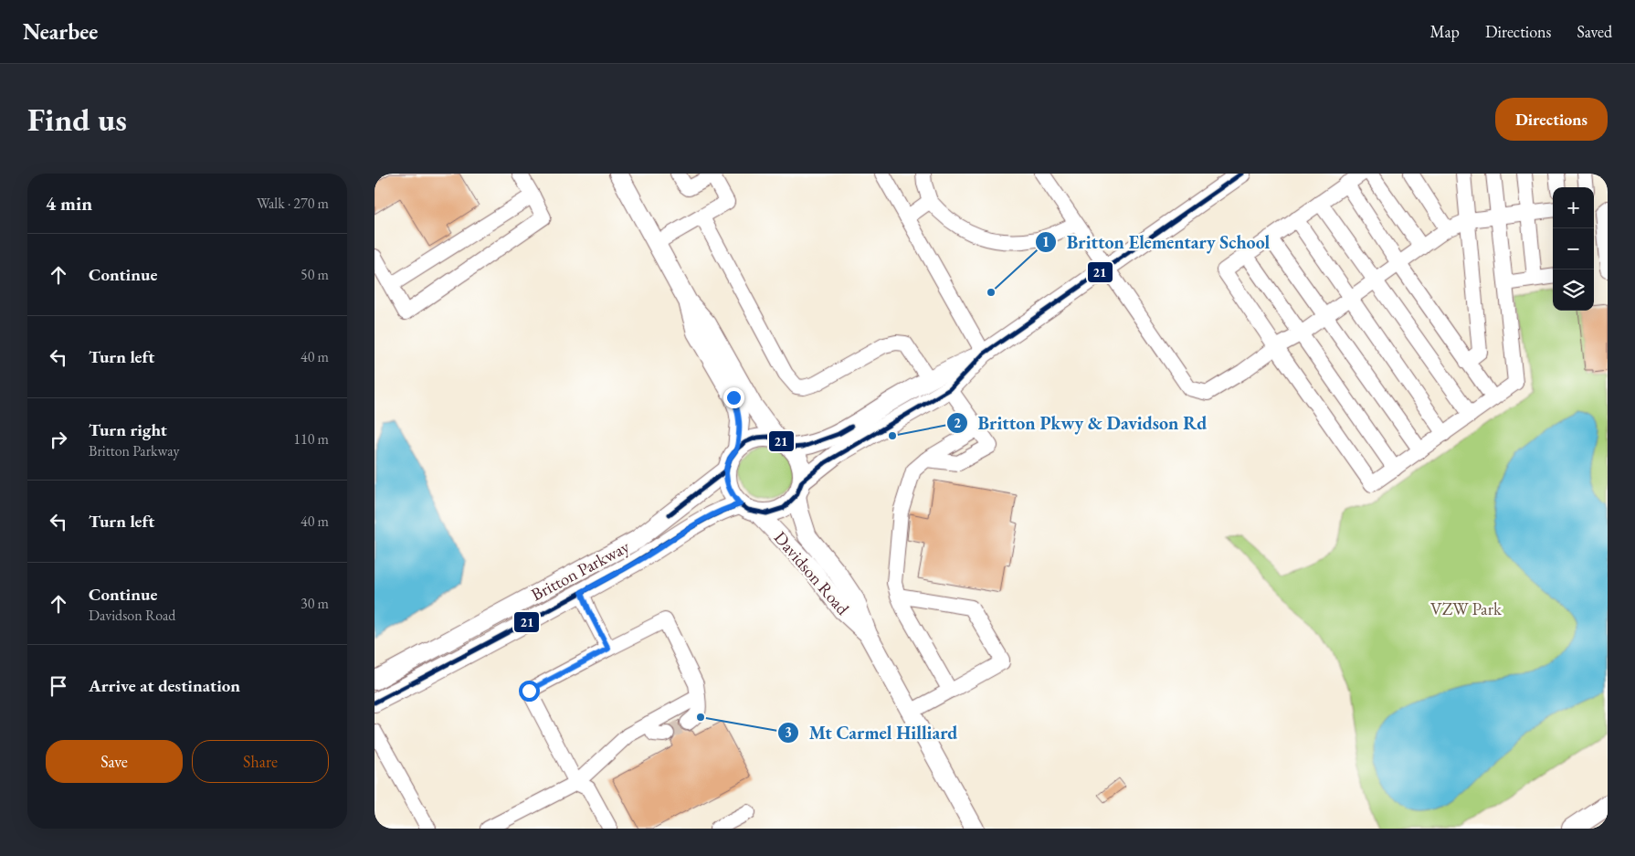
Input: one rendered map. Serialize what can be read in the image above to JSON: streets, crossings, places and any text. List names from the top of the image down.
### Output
{
  "streets": {
    "main road": ["Britton Parkway", "Davidson Road"]
  },
  "crossings": [
    ["Britton Parkway", "Davidson Road"]
  ],
  "parks": ["VZW Park"],
  "places": ["Britton Elementary School", "Britton Pkwy & Davidson Rd", "Mt Carmel Hilliard"],
  "lines": ["transit line 21"],
  "page": {
    "header": "Nearbee",
    "nav": ["Map", "Directions", "Saved"],
    "buttons": [
      "Directions",
      ["Save", "Share"]
    ],
    "title": "Find us",
    "heading": ["4 min", "Walk · 270 m"],
    "map_buttons": ["+", "−"],
    "list": [
      ["Continue", "50 m"],
      ["Turn left", "40 m"],
      ["Turn right", "Britton Parkway", "110 m"],
      ["Turn left", "40 m"],
      ["Continue", "Davidson Road", "30 m"],
      "Arrive at destination"
    ]
  }
}
